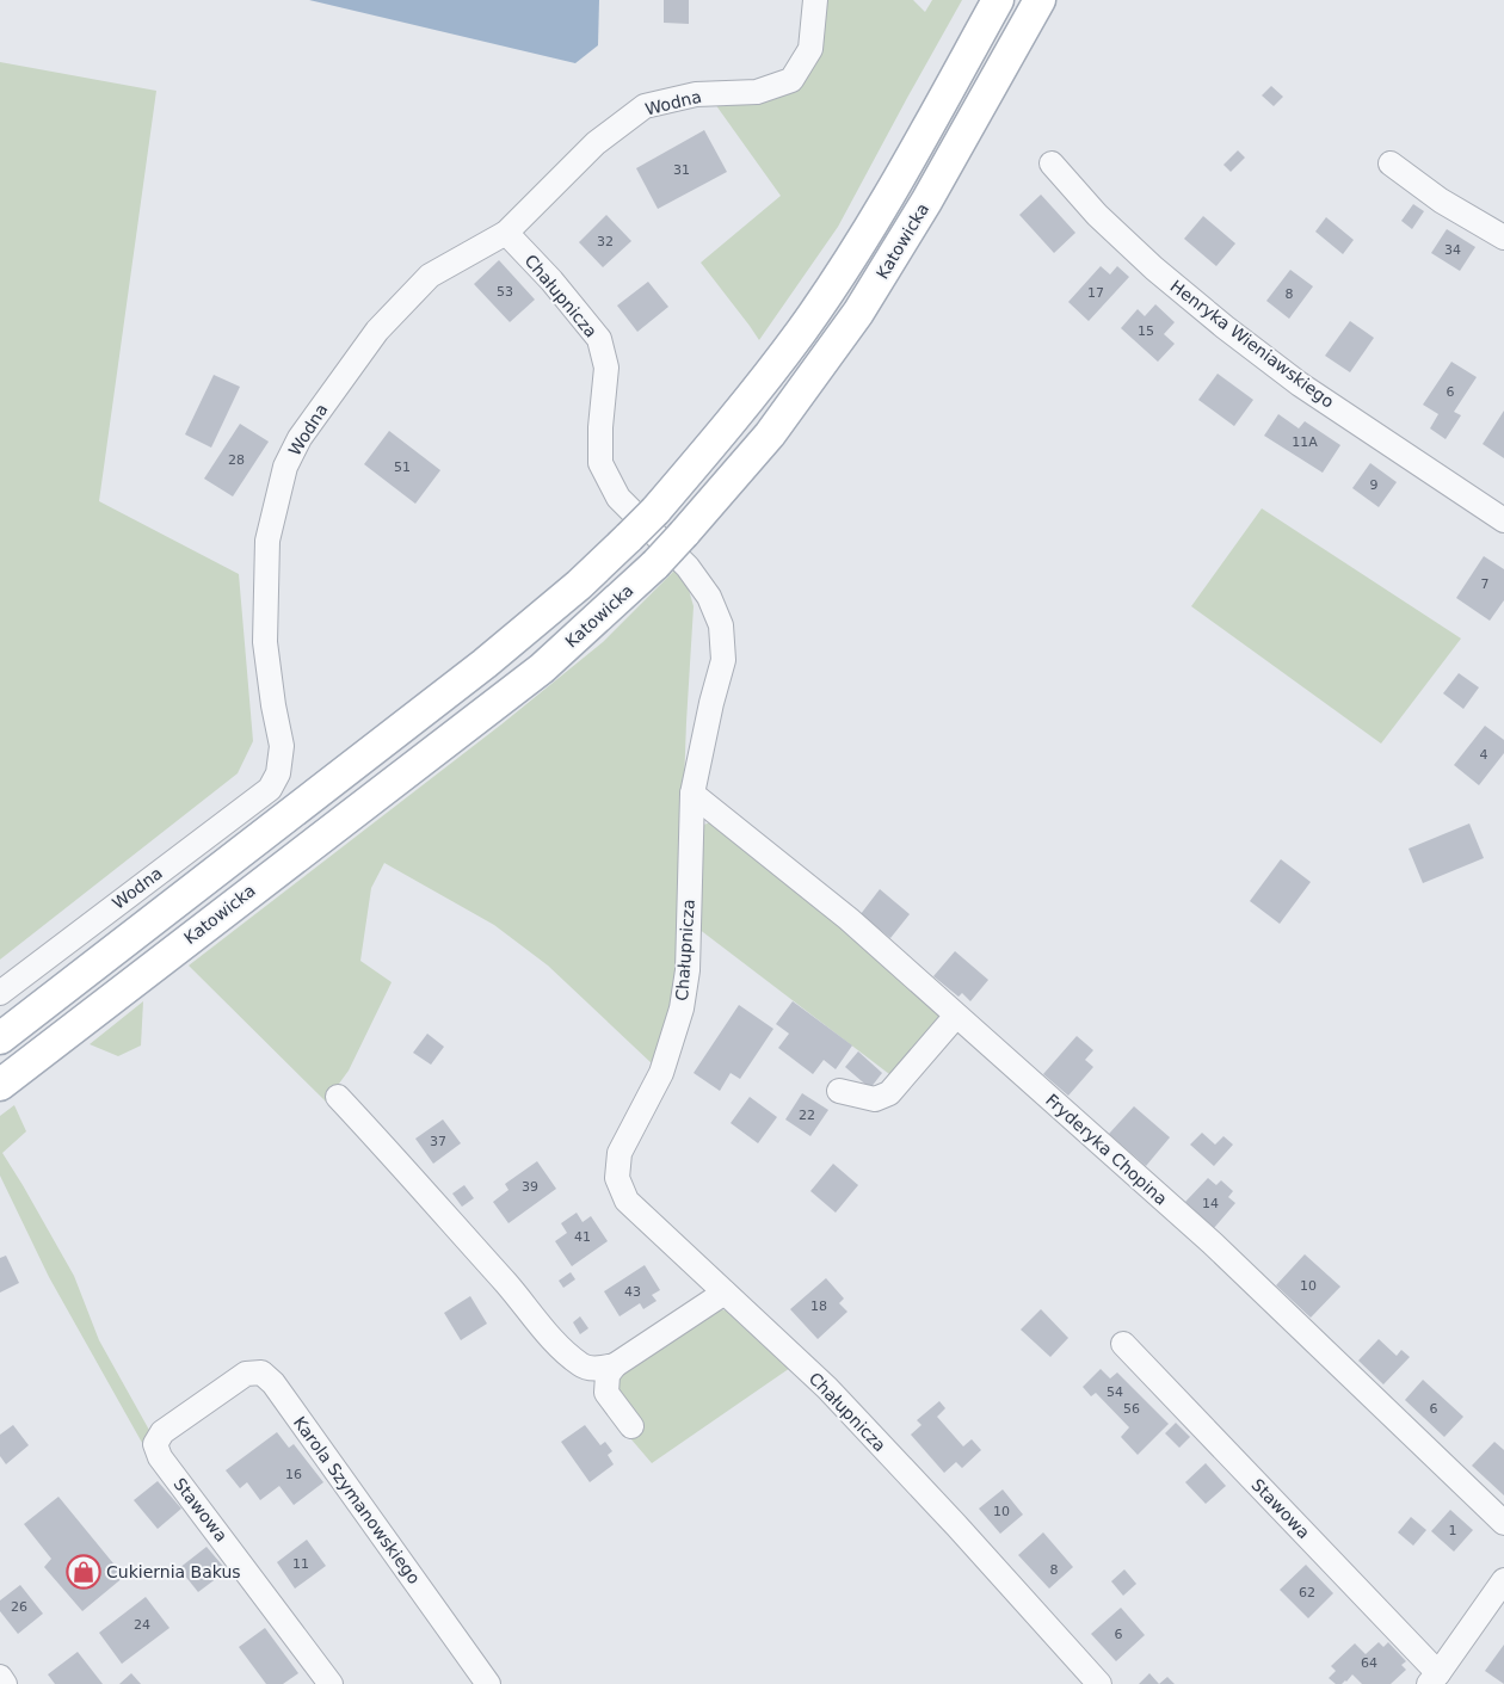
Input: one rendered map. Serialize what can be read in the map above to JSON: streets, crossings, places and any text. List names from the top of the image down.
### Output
{
  "streets": {
    "main road": ["Katowicka"],
    "street": [
      "Wodna",
      "Chałupnicza",
      "Henryka Wieniawskiego",
      "Fryderyka Chopina",
      "Karola Szymanowskiego",
      "Stawowa"
    ]
  },
  "crossings": [
    ["Wodna", "Chałupnicza"],
    ["Chałupnicza", "Fryderyka Chopina"],
    ["Karola Szymanowskiego", "Stawowa"]
  ],
  "places": {
    "shop": ["Cukiernia Bakus"]
  },
  "house_numbers": [
    "31",
    "32",
    "34",
    "53",
    "17",
    "8",
    "15",
    "6",
    "11A",
    "28",
    "51",
    "9",
    "7",
    "4",
    "22",
    "37",
    "39",
    "14",
    "41",
    "10",
    "43",
    "18",
    "54",
    "56",
    "6",
    "16",
    "10",
    "1",
    "11",
    "8",
    "62",
    "26",
    "24",
    "6",
    "64"
  ]
}
